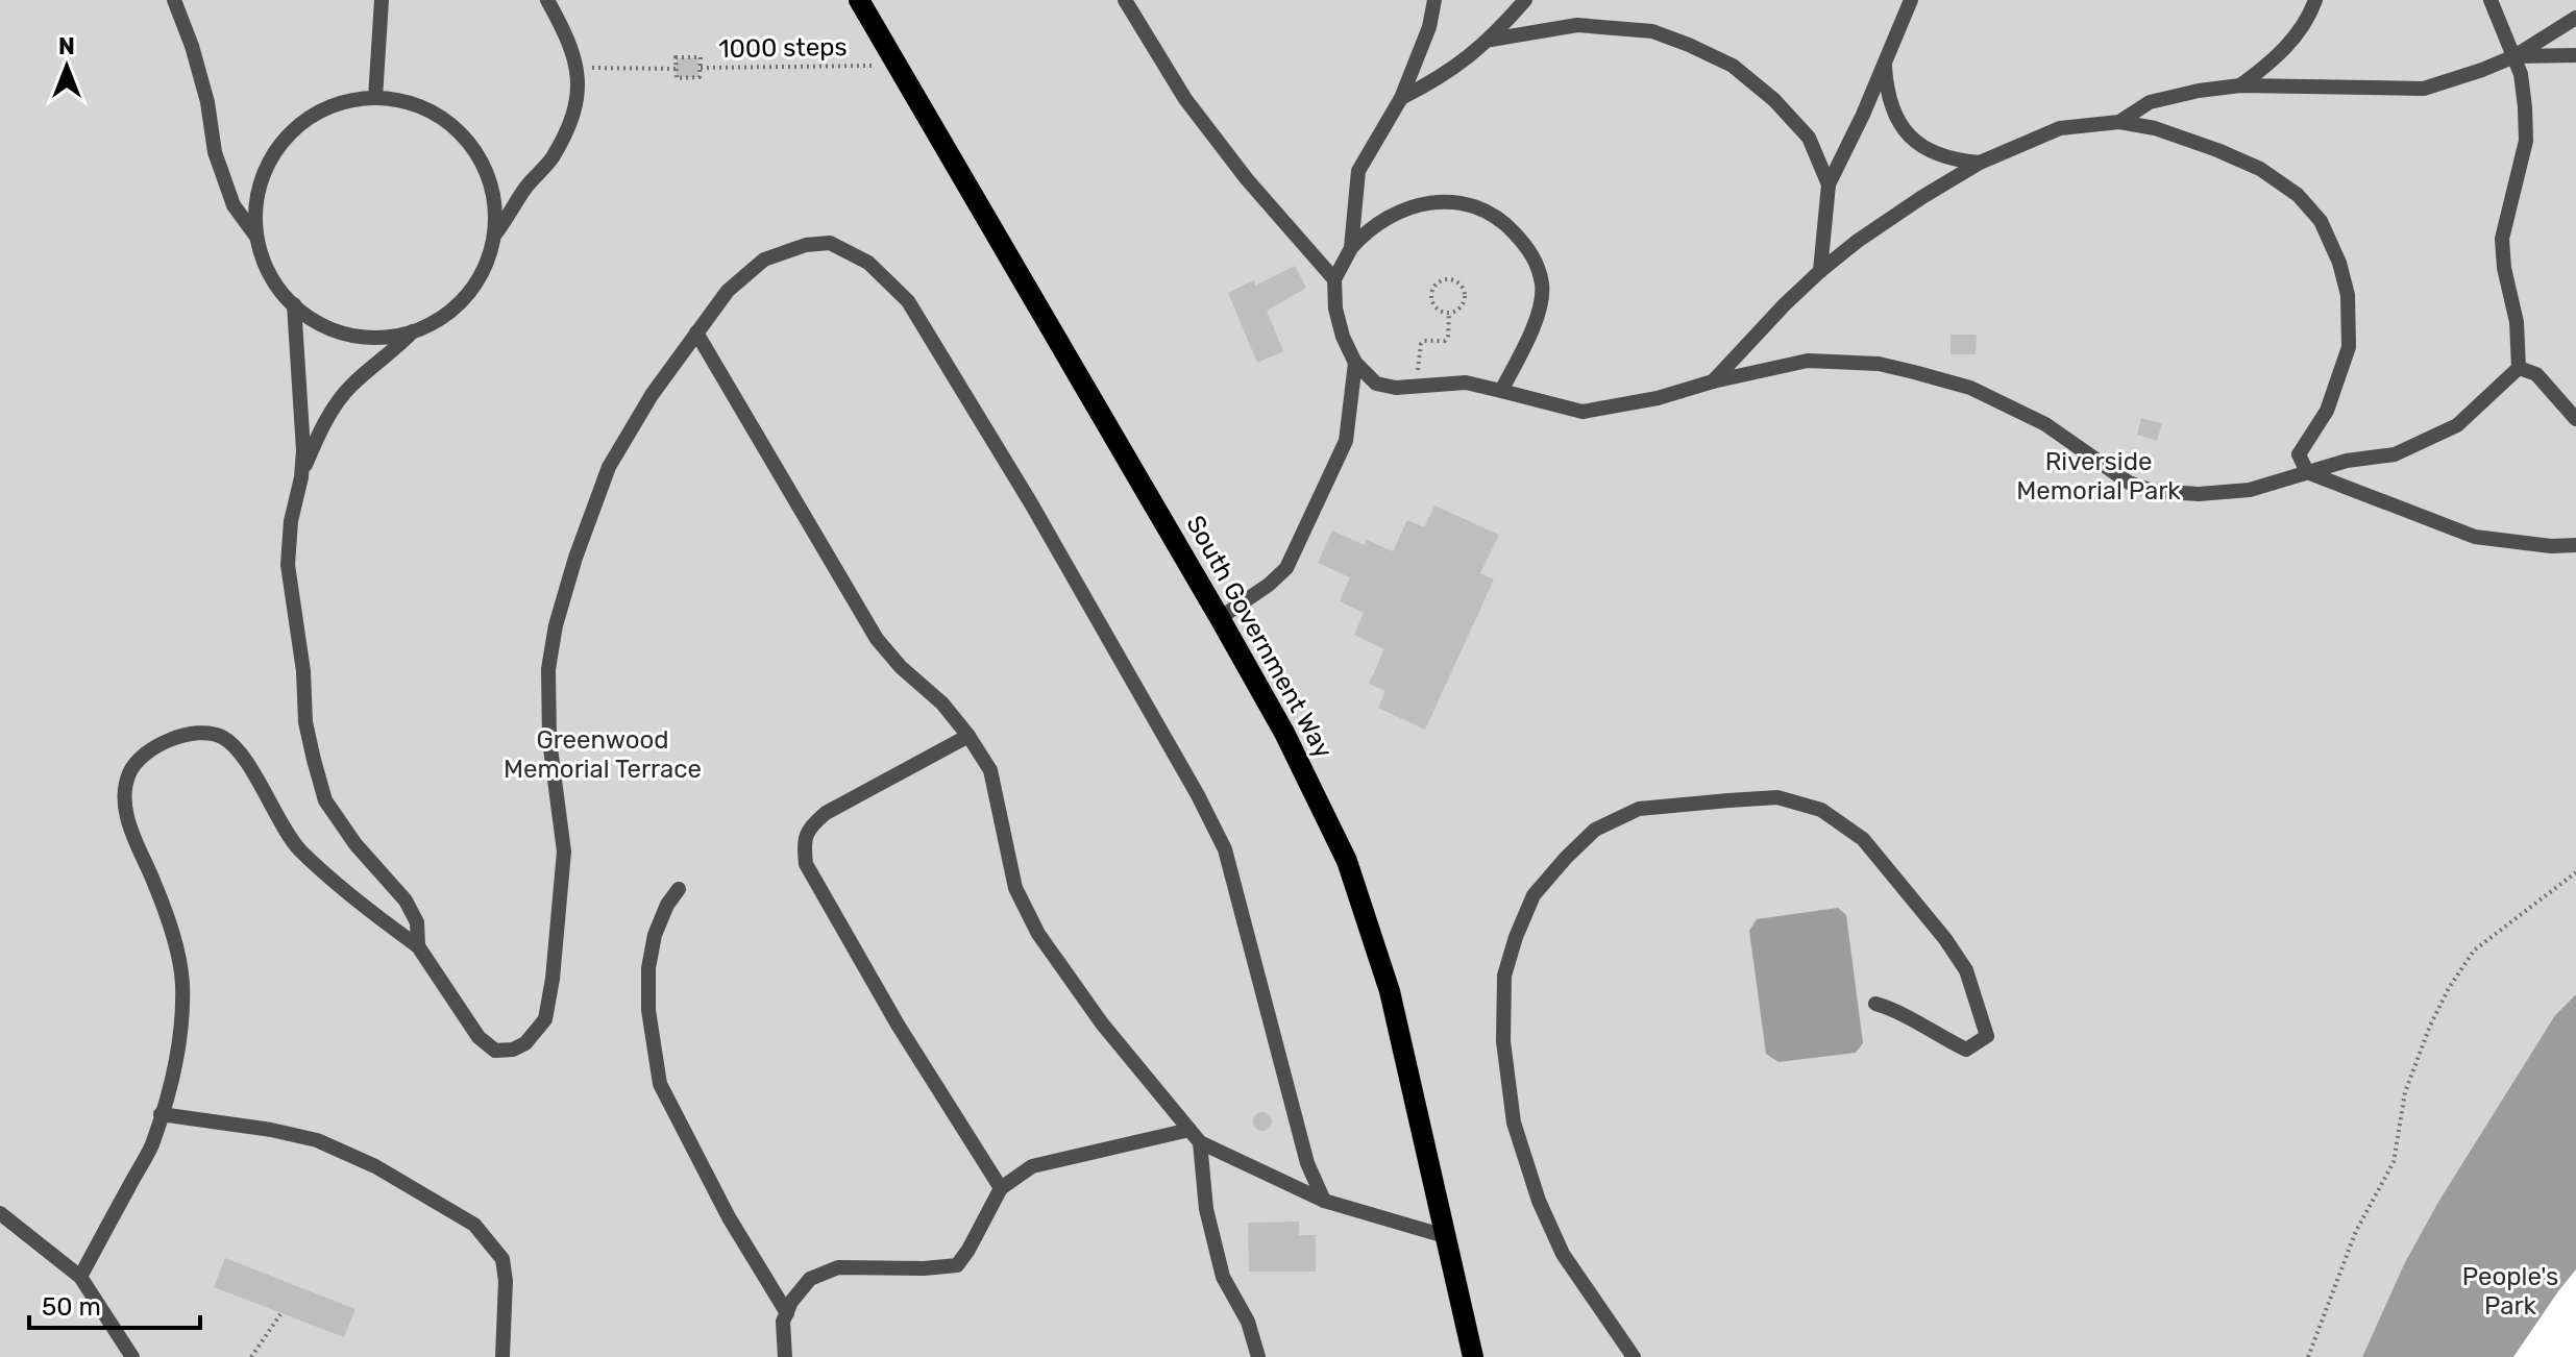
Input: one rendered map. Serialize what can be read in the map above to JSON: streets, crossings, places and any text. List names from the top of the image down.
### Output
{
  "streets": {
    "main road": ["South Government Way"],
    "path": ["1000 steps"]
  },
  "parks": ["Riverside Memorial Park", "Greenwood Memorial Terrace", "People's Park"],
  "scale_bar": "50 m",
  "north": "top"
}
